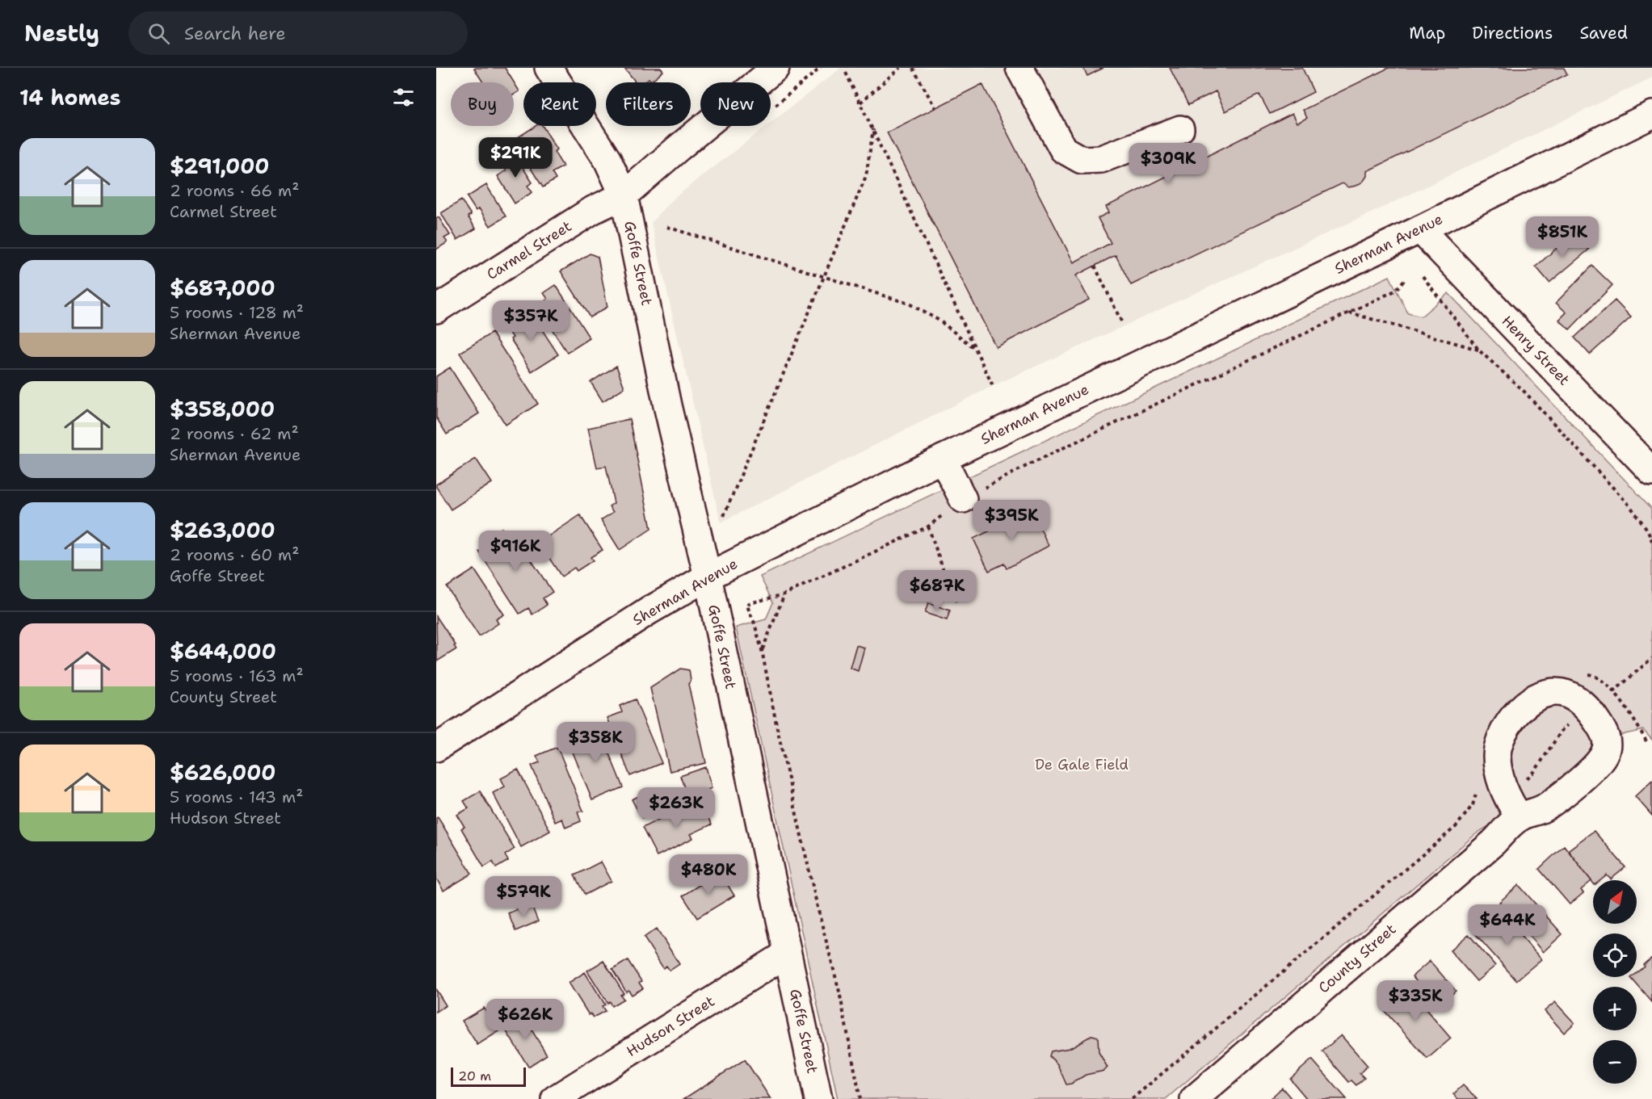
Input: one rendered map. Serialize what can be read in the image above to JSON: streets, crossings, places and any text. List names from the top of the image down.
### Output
{
  "streets": {
    "main road": [
      "Sherman Avenue",
      "Carmel Street",
      "Goffe Street",
      "Henry Street",
      "County Street",
      "Hudson Street"
    ]
  },
  "crossings": [
    ["Sherman Avenue", "Goffe Street"],
    ["Sherman Avenue", "Henry Street"],
    ["Carmel Street", "Goffe Street"],
    ["Goffe Street", "Hudson Street"]
  ],
  "parks": ["De Gale Field"],
  "scale_bar": "20 m",
  "north": "top right",
  "page": {
    "header": "Nestly",
    "search": "Search here",
    "nav": ["Map", "Directions", "Saved"],
    "heading": "14 homes",
    "chip": [
      "Buy",
      "Rent",
      "Filters",
      "New"
    ],
    "list": [
      {
        "name": "$291,000",
        "note": "2 rooms · 66 m² · Carmel Street"
      },
      {
        "name": "$687,000",
        "note": "5 rooms · 128 m² · Sherman Avenue"
      },
      {
        "name": "$358,000",
        "note": "2 rooms · 62 m² · Sherman Avenue"
      },
      {
        "name": "$263,000",
        "note": "2 rooms · 60 m² · Goffe Street"
      },
      {
        "name": "$644,000",
        "note": "5 rooms · 163 m² · County Street"
      },
      {
        "name": "$626,000",
        "note": "5 rooms · 143 m² · Hudson Street"
      }
    ],
    "price": [
      "$291K",
      "$309K",
      "$851K",
      "$357K",
      "$395K",
      "$916K",
      "$687K",
      "$358K",
      "$263K",
      "$480K",
      "$579K",
      "$644K",
      "$335K",
      "$626K"
    ],
    "map_buttons": ["+", "−"],
    "scale": "20 m"
  }
}
